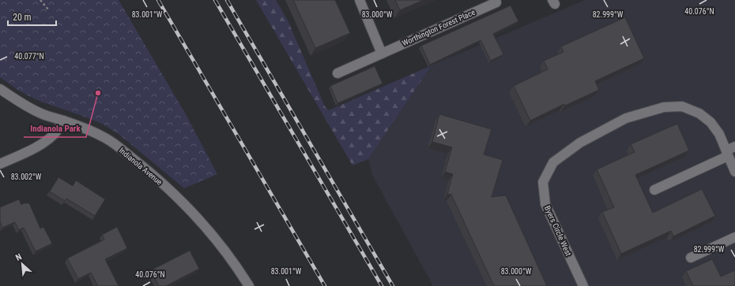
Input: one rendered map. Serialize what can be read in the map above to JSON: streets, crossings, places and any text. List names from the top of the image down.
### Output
{
  "streets": {
    "street": ["Worthington Forest Place", "Indianola Avenue", "Byers Circle West"]
  },
  "places": ["Indianola Park"],
  "scale_bar": "20 m",
  "north": "top left",
  "coordinates": [
    "40.076°N",
    "83.001°W",
    "83.000°W",
    "82.999°W",
    "40.077°N",
    "83.002°W"
  ]
}
